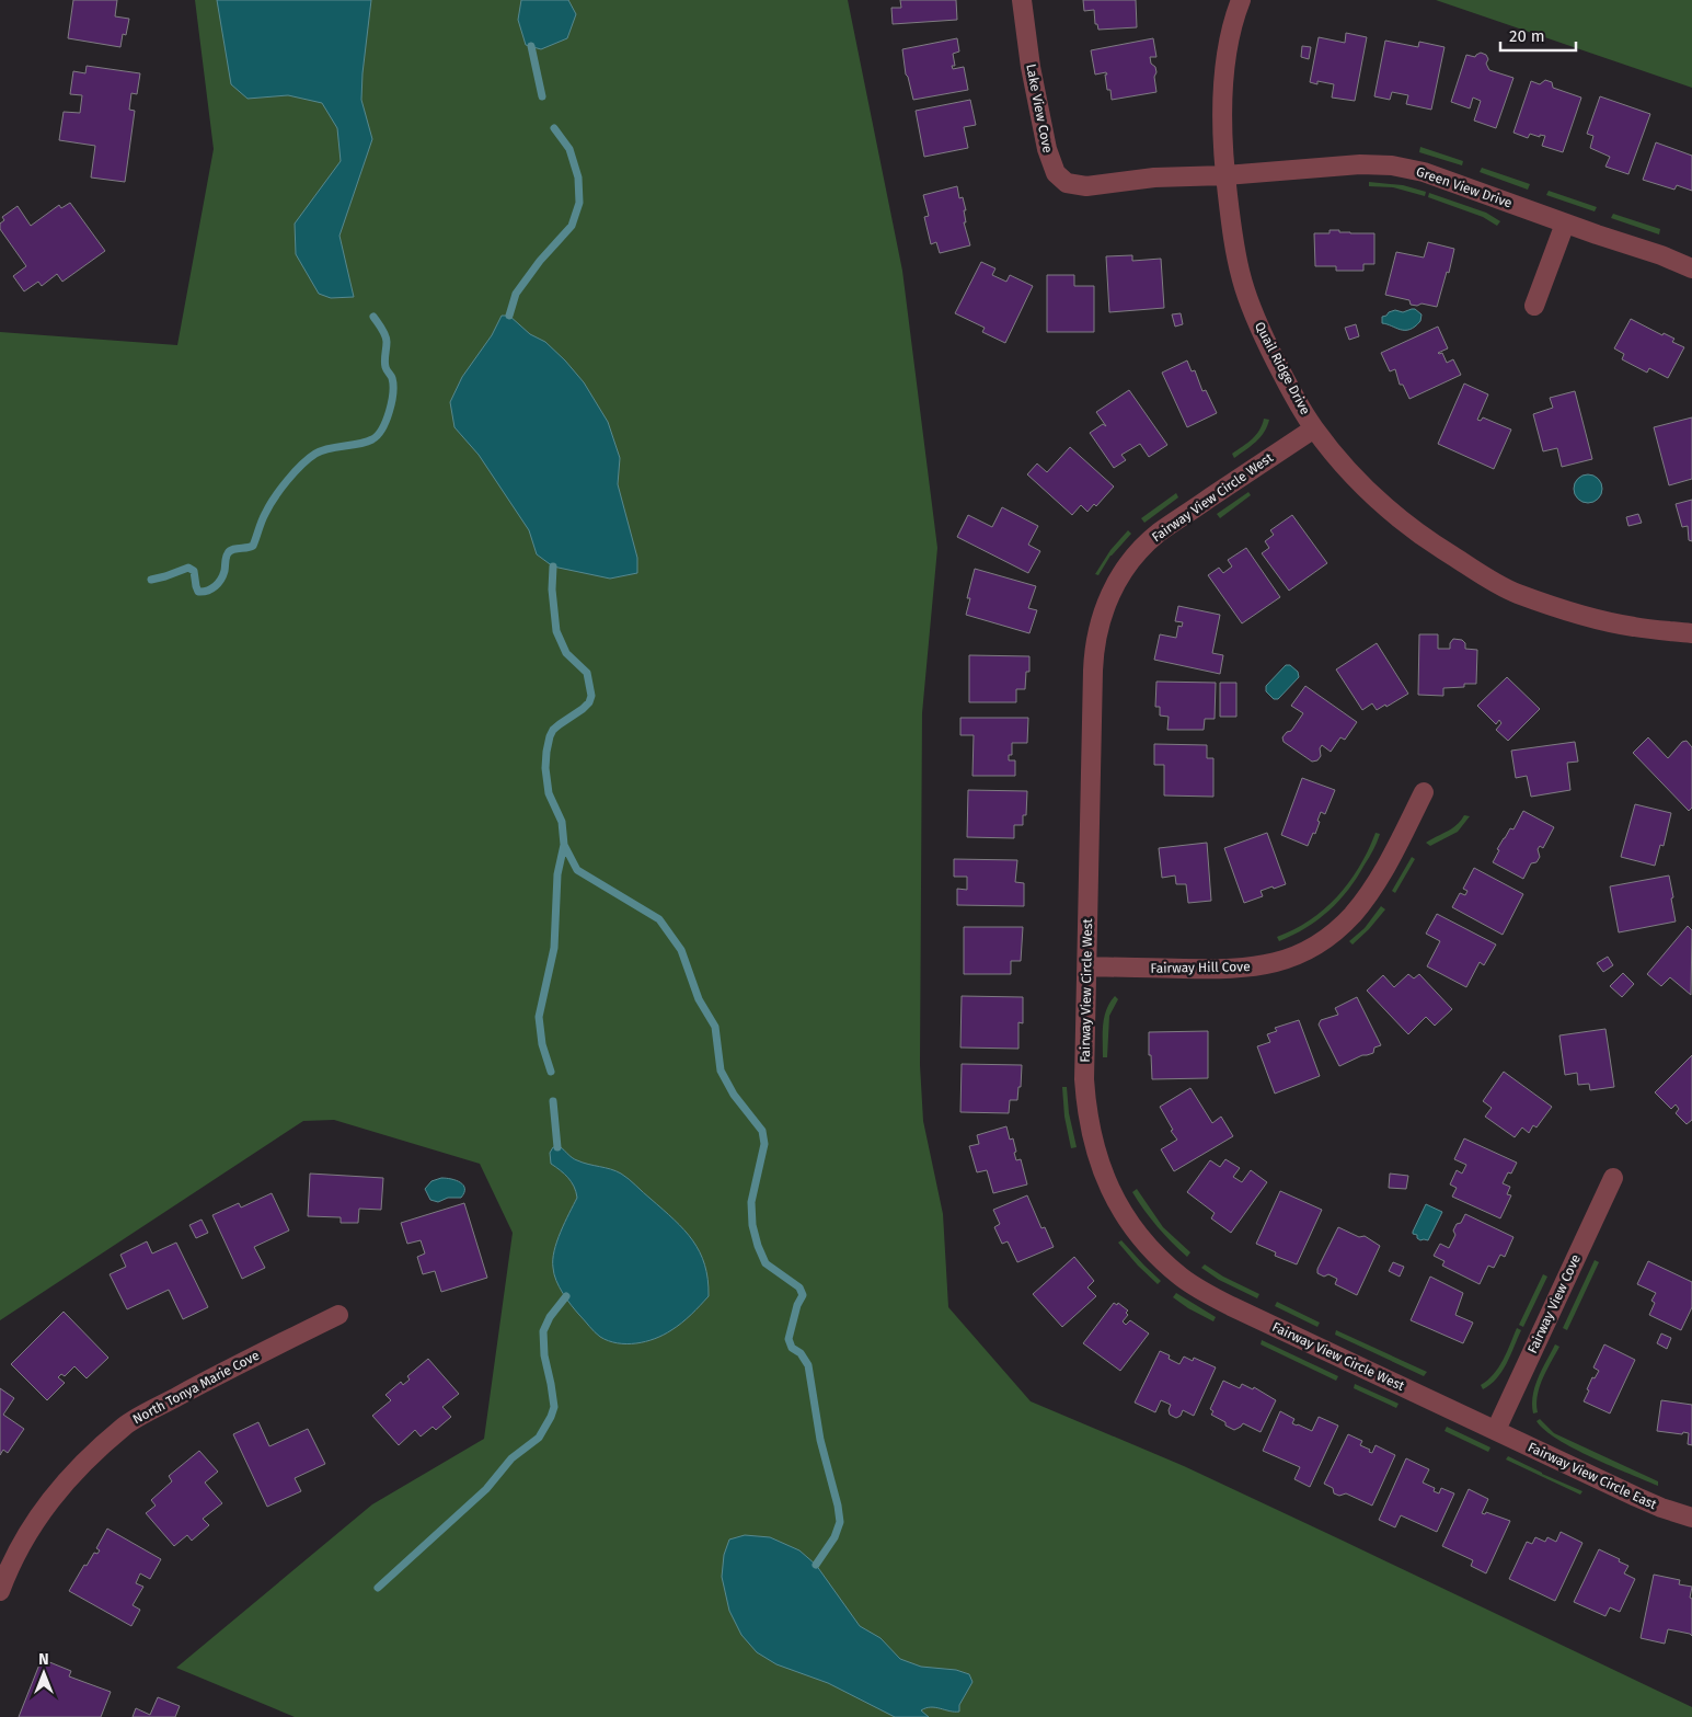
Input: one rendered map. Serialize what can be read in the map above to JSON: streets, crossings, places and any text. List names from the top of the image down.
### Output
{
  "streets": {
    "street": [
      "Lake View Cove",
      "Green View Drive",
      "Quail Ridge Drive",
      "Fairway View Circle West",
      "Fairway Hill Cove",
      "Fairway View Cove",
      "North Tonya Marie Cove",
      "Fairway View Circle East"
    ]
  },
  "crossings": [
    ["Lake View Cove", "Green View Drive"],
    ["Lake View Cove", "Quail Ridge Drive"],
    ["Green View Drive", "Quail Ridge Drive"],
    ["Quail Ridge Drive", "Fairway View Circle West"],
    ["Fairway View Circle West", "Fairway Hill Cove"],
    ["Fairway View Circle West", "Fairway View Cove"],
    ["Fairway View Circle West", "Fairway View Circle East"],
    ["Fairway View Cove", "Fairway View Circle East"]
  ],
  "scale_bar": "20 m",
  "north": "top"
}
